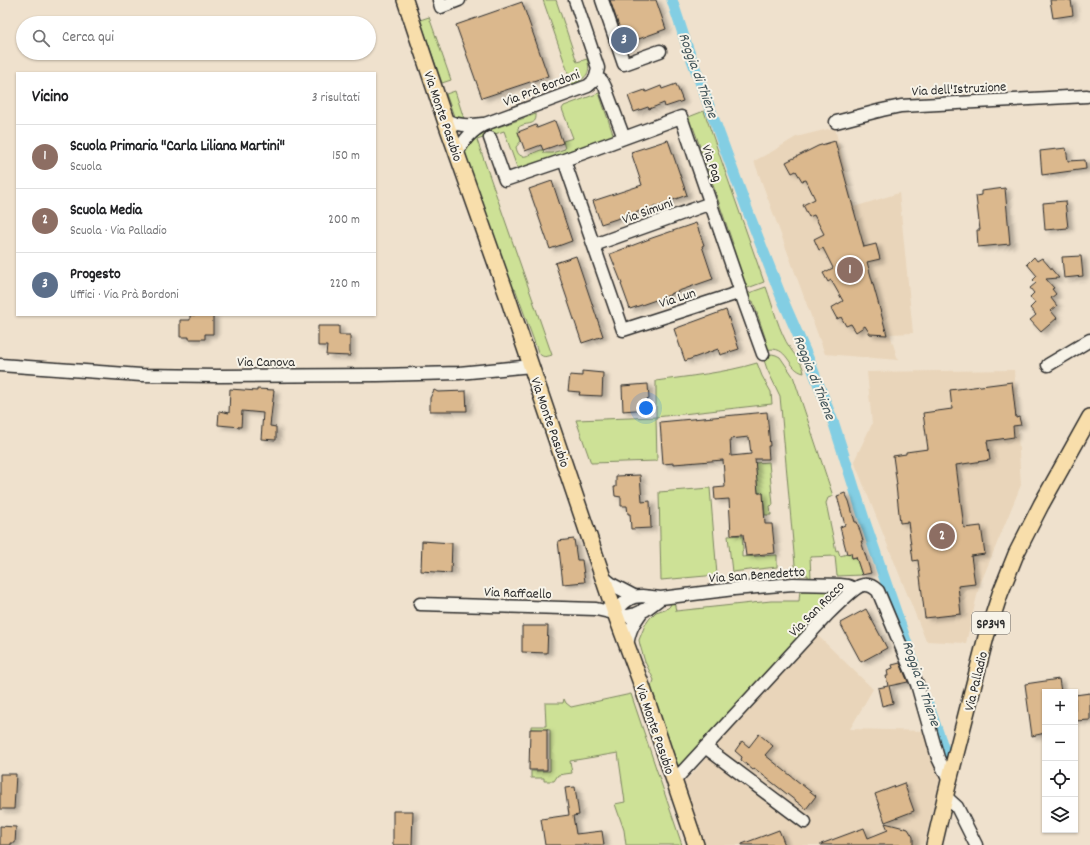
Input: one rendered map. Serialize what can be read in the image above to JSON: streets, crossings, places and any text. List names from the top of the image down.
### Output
{
  "streets": {
    "main road": ["Via Monte Pasubio", "SP349", "Via Palladio"],
    "street": [
      "Via Prà Bordoni",
      "Via dell'Istruzione",
      "Via Pag",
      "Via Simuni",
      "Via Lun",
      "Via Canova",
      "Via San Benedetto",
      "Via Raffaello",
      "Via San Rocco"
    ]
  },
  "crossings": [
    ["Via Prà Bordoni", "Via Monte Pasubio"],
    ["Via Monte Pasubio", "Via Canova"],
    ["Via Monte Pasubio", "Via San Benedetto"],
    ["Via Monte Pasubio", "Via Raffaello"],
    ["Via Monte Pasubio", "Via San Rocco"],
    ["Via Pag", "Via Simuni"],
    ["Via Pag", "Via Lun"],
    ["Via Simuni", "Via Lun"],
    ["Via San Benedetto", "Via Raffaello"],
    ["Via San Benedetto", "Via San Rocco"],
    ["Via San Rocco", "Via Palladio"]
  ],
  "water": ["Roggia di Thiene"],
  "page": {
    "search": "Cerca qui",
    "pins": ["3", "1", "2"],
    "heading": ["Vicino", "3 risultati"],
    "list": [
      {
        "mark": "1",
        "name": "Scuola Primaria \"Carla Liliana Martini\"",
        "note": "Scuola",
        "value": "150 m"
      },
      {
        "mark": "2",
        "name": "Scuola Media",
        "note": "Scuola · Via Palladio",
        "value": "200 m"
      },
      {
        "mark": "3",
        "name": "Progesto",
        "note": "Uffici · Via Prà Bordoni",
        "value": "220 m"
      }
    ],
    "map_buttons": ["+", "−"]
  }
}
